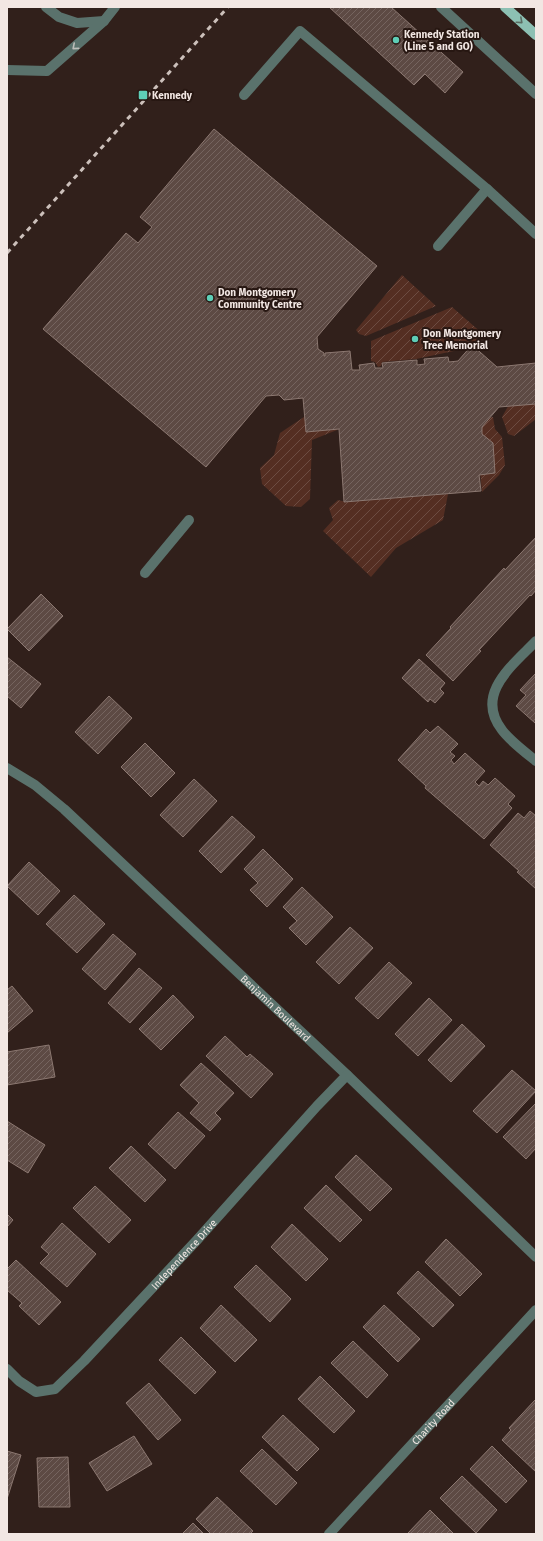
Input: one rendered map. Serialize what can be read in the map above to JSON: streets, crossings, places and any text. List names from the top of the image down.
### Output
{
  "streets": {
    "street": ["Benjamin Boulevard", "Independence Drive", "Charity Road"]
  },
  "crossings": [
    ["Benjamin Boulevard", "Independence Drive"]
  ],
  "places": {
    "other": ["Kennedy Station (Line 5 and GO)", "Don Montgomery Community Centre", "Don Montgomery Tree Memorial"],
    "transit": ["Kennedy"]
  }
}
